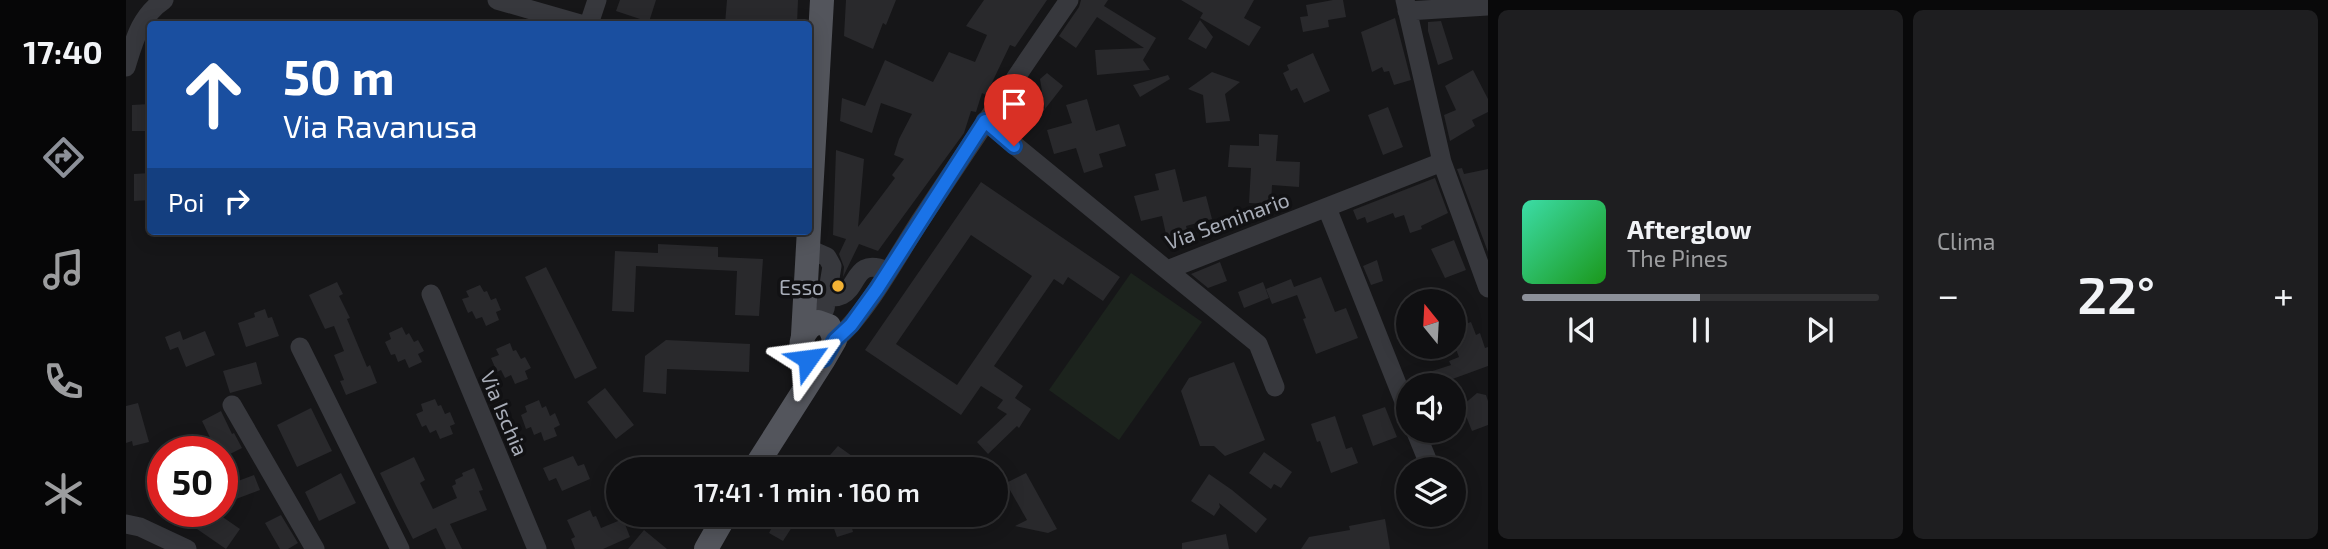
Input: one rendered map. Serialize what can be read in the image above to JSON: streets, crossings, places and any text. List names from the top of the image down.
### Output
{
  "streets": {
    "street": ["Via Seminario", "Via Ischia"]
  },
  "places": ["Esso"],
  "north": "top",
  "page": {
    "tabs": "17:40",
    "tile": "Clima",
    "turn": ["50 m", "Via Ravanusa"],
    "then": "Poi",
    "song": ["Afterglow", "The Pines"],
    "heat": ["−", "22°", "+"],
    "limit": "50",
    "trip": "17:41 · 1 min · 160 m"
  }
}
